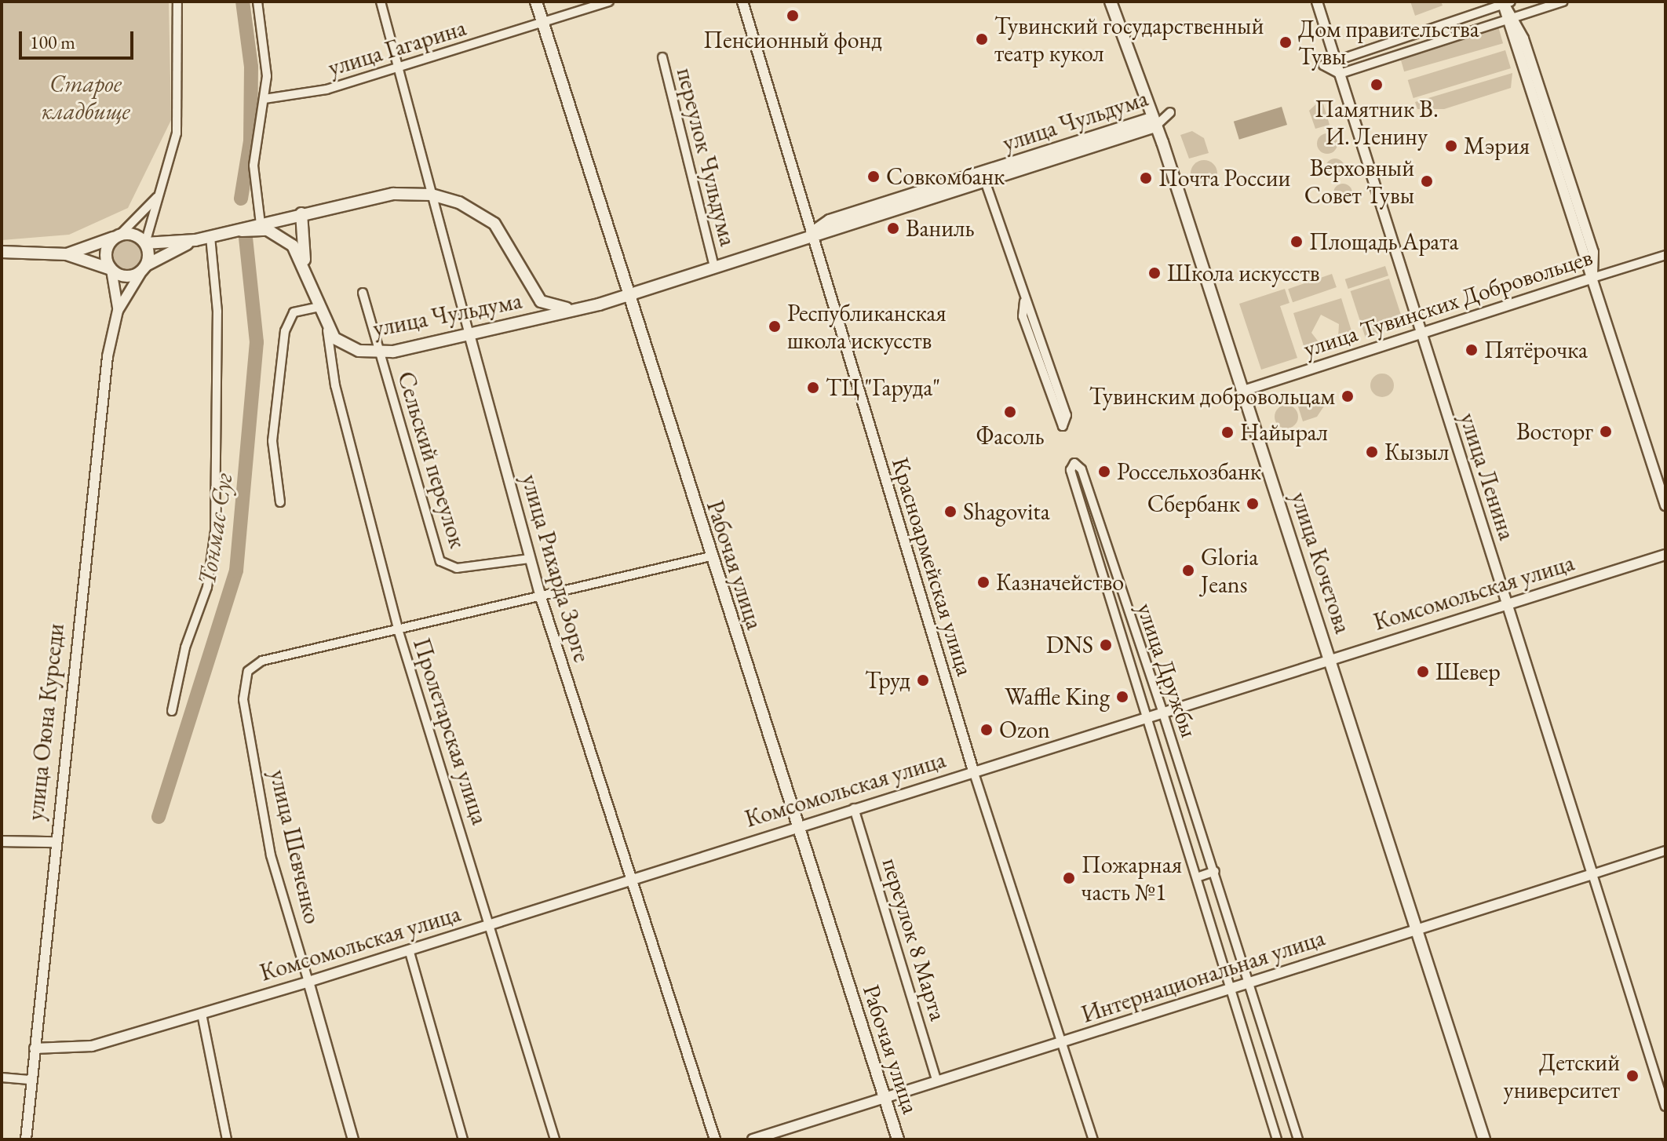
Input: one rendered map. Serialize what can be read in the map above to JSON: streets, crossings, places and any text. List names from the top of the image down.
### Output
{
  "streets": {
    "main road": ["улица Чульдума", "улица Кочетова", "Рабочая улица"],
    "street": [
      "улица Гагарина",
      "переулок Чульдума",
      "улица Тувинских Добровольцев",
      "Сельский переулок",
      "улица Ленина",
      "Красноармейская улица",
      "улица Рихарда Зорге",
      "Комсомольская улица",
      "улица Дружбы",
      "улица Оюна Курседи",
      "Пролетарская улица",
      "улица Шевченко",
      "переулок 8 Марта",
      "Интернациональная улица"
    ]
  },
  "crossings": [
    ["улица Гагарина", "Рабочая улица"],
    ["улица Гагарина", "улица Рихарда Зорге"],
    ["улица Чульдума", "переулок Чульдума"],
    ["улица Чульдума", "Сельский переулок"],
    ["улица Чульдума", "улица Кочетова"],
    ["улица Чульдума", "Рабочая улица"],
    ["улица Чульдума", "Красноармейская улица"],
    ["улица Чульдума", "улица Рихарда Зорге"],
    ["улица Чульдума", "улица Оюна Курседи"],
    ["улица Чульдума", "Пролетарская улица"],
    ["улица Тувинских Добровольцев", "улица Ленина"],
    ["улица Тувинских Добровольцев", "улица Кочетова"],
    ["Сельский переулок", "улица Рихарда Зорге"],
    ["улица Ленина", "Комсомольская улица"],
    ["улица Ленина", "Интернациональная улица"],
    ["улица Кочетова", "Комсомольская улица"],
    ["улица Кочетова", "Интернациональная улица"],
    ["Рабочая улица", "Комсомольская улица"],
    ["Рабочая улица", "Интернациональная улица"],
    ["Красноармейская улица", "Комсомольская улица"],
    ["Красноармейская улица", "Интернациональная улица"],
    ["улица Рихарда Зорге", "Комсомольская улица"],
    ["Комсомольская улица", "улица Дружбы"],
    ["Комсомольская улица", "улица Оюна Курседи"],
    ["Комсомольская улица", "Пролетарская улица"],
    ["Комсомольская улица", "улица Шевченко"],
    ["Комсомольская улица", "переулок 8 Марта"],
    ["улица Дружбы", "Интернациональная улица"],
    ["Пролетарская улица", "улица Шевченко"],
    ["переулок 8 Марта", "Интернациональная улица"]
  ],
  "water": ["Тонмас-Суг"],
  "parks": ["Старое кладбище"],
  "places": [
    "Пенсионный фонд",
    "Тувинский государственный театр кукол",
    "Дом правительства Тувы",
    "Памятник В. И. Ленину",
    "Мэрия",
    "Совкомбанк",
    "Почта России",
    "Верховный Совет Тувы",
    "Ваниль",
    "Площадь Арата",
    "Школа искусств",
    "Республиканская школа искусств",
    "Пятёрочка",
    "ТЦ \"Гаруда\"",
    "Тувинским добровольцам",
    "Фасоль",
    "Восторг",
    "Найырал",
    "Кызыл",
    "Россельхозбанк",
    "Сбербанк",
    "Shagovita",
    "Gloria Jeans",
    "Казначейство",
    "DNS",
    "Шевер",
    "Труд",
    "Waffle King",
    "Ozon",
    "Пожарная часть №1",
    "Детский университет"
  ],
  "scale_bar": "100 m"
}
